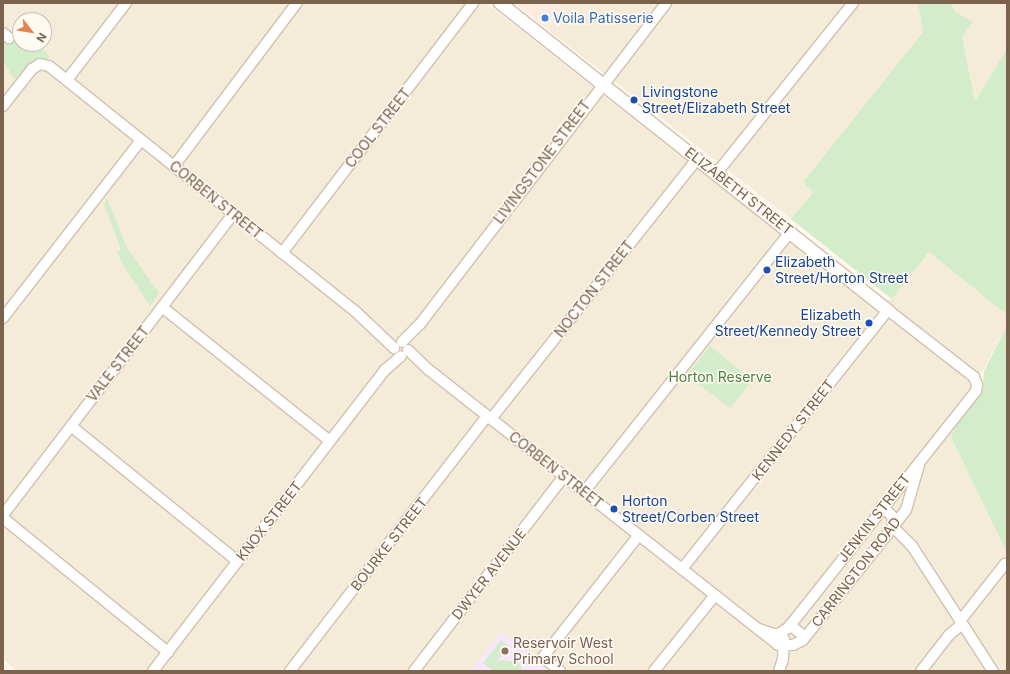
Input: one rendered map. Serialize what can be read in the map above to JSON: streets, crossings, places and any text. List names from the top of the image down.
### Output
{
  "streets": {
    "street": [
      "COOL STREET",
      "LIVINGSTONE STREET",
      "ELIZABETH STREET",
      "CORBEN STREET",
      "NOCTON STREET",
      "VALE STREET",
      "KENNEDY STREET",
      "JENKIN STREET",
      "KNOX STREET",
      "BOURKE STREET",
      "CARRINGTON ROAD",
      "DWYER AVENUE"
    ]
  },
  "crossings": [
    ["COOL STREET", "CORBEN STREET"],
    ["LIVINGSTONE STREET", "ELIZABETH STREET"],
    ["LIVINGSTONE STREET", "CORBEN STREET"],
    ["LIVINGSTONE STREET", "KNOX STREET"],
    ["ELIZABETH STREET", "NOCTON STREET"],
    ["ELIZABETH STREET", "KENNEDY STREET"],
    ["ELIZABETH STREET", "JENKIN STREET"],
    ["CORBEN STREET", "NOCTON STREET"],
    ["CORBEN STREET", "VALE STREET"],
    ["CORBEN STREET", "KENNEDY STREET"],
    ["CORBEN STREET", "KNOX STREET"],
    ["CORBEN STREET", "BOURKE STREET"],
    ["CORBEN STREET", "DWYER AVENUE"],
    ["NOCTON STREET", "BOURKE STREET"],
    ["JENKIN STREET", "CARRINGTON ROAD"]
  ],
  "parks": ["Horton Reserve"],
  "places": [
    "Voila Patisserie",
    "Livingstone Street/Elizabeth Street",
    "Elizabeth Street/Horton Street",
    "Elizabeth Street/Kennedy Street",
    "Horton Street/Corben Street",
    "Reservoir West Primary School"
  ],
  "north": "bottom right"
}
